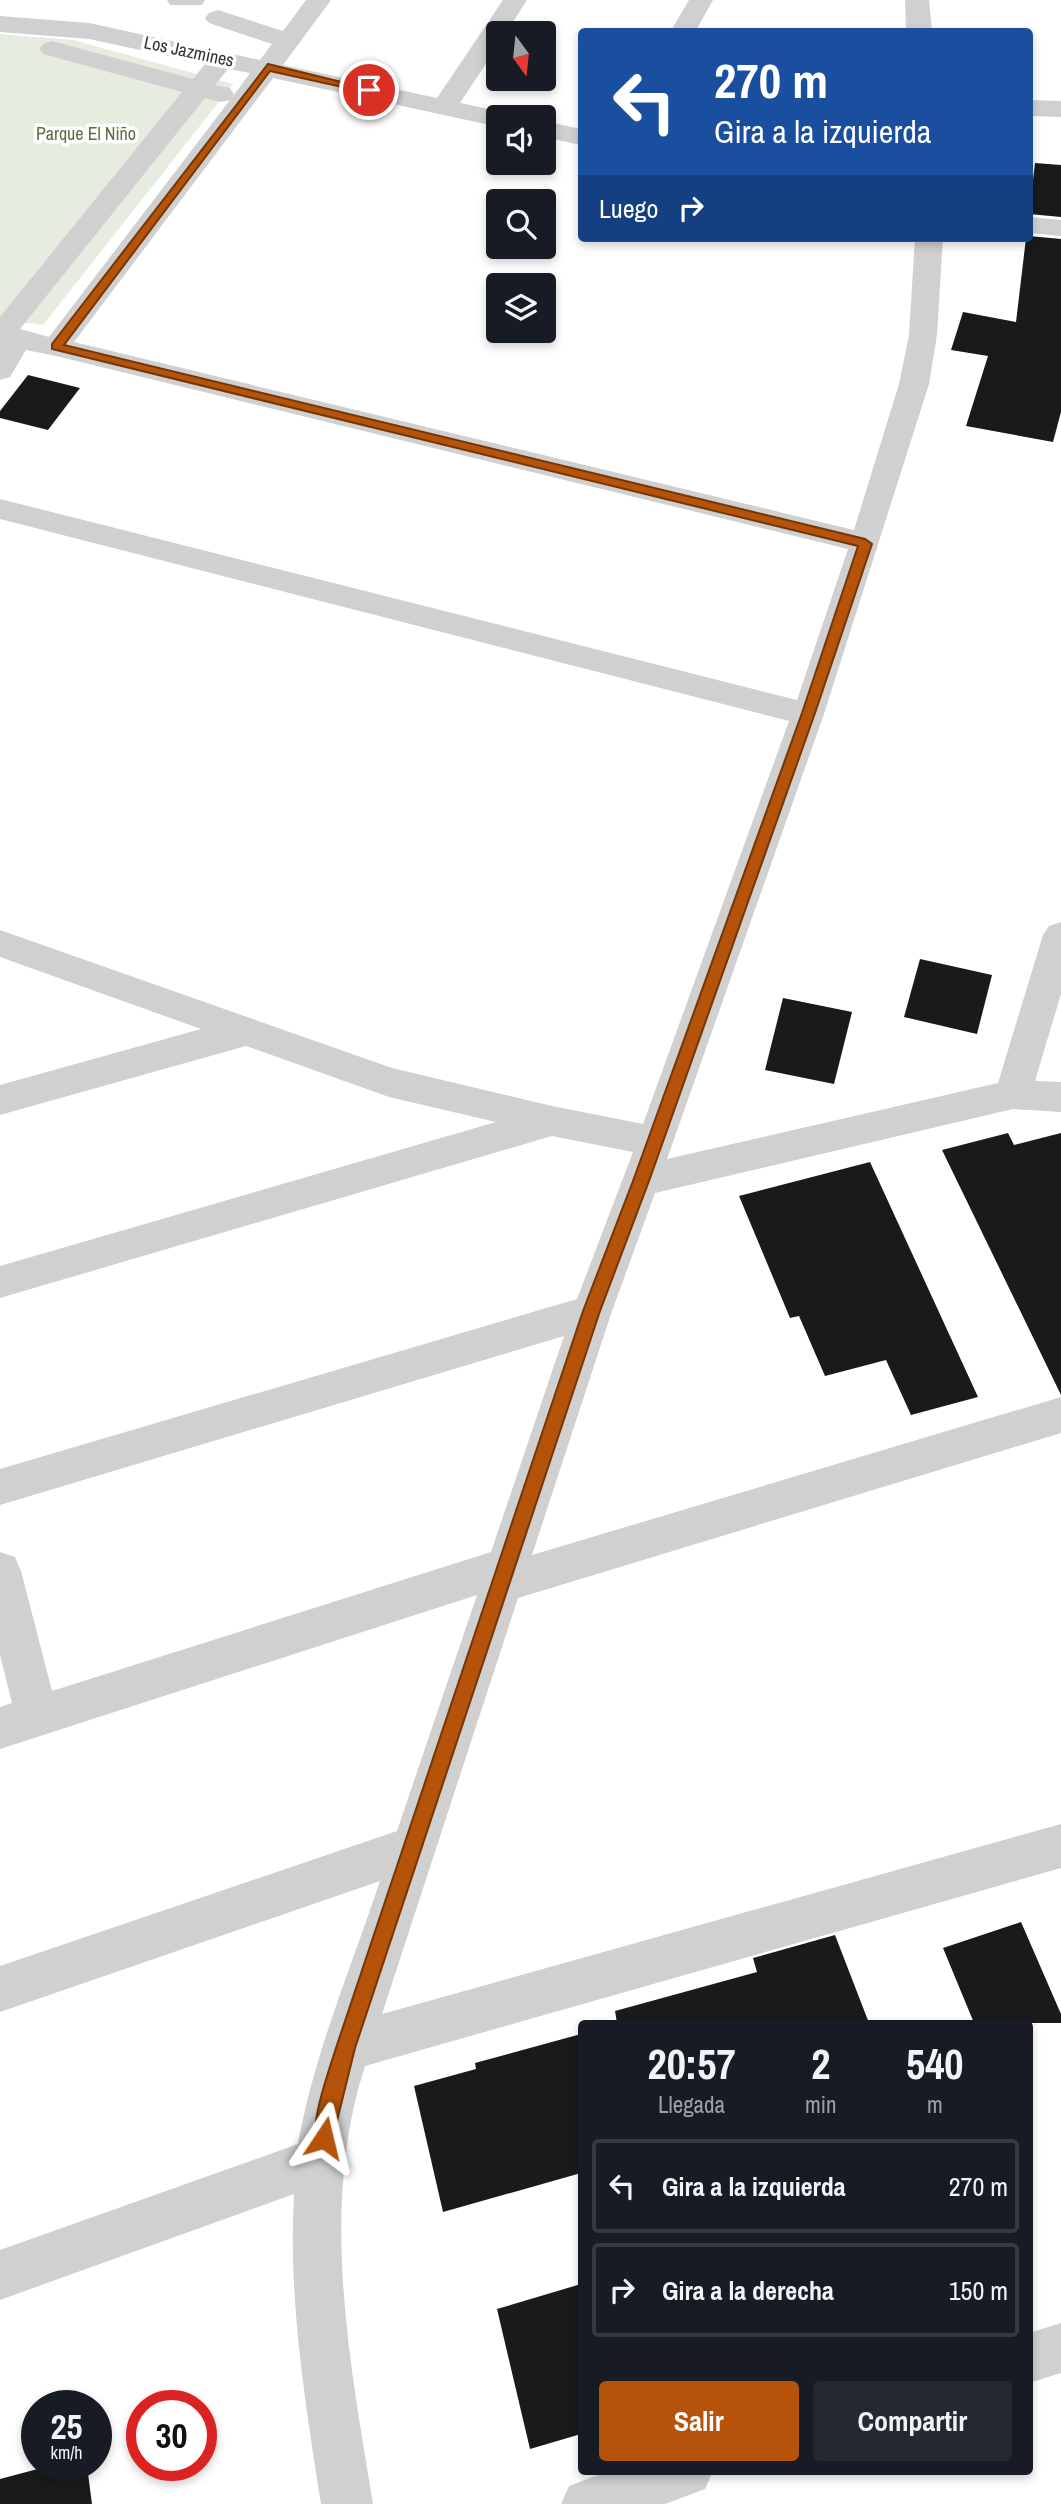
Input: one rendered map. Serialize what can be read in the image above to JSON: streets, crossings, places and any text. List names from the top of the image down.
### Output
{
  "streets": {
    "street": ["Los Jazmines"]
  },
  "parks": ["Parque El Niño"],
  "north": "bottom",
  "page": {
    "turn": ["270 m", "Gira a la izquierda"],
    "then": "Luego",
    "eta": [
      "20:57",
      "Llegada",
      "2",
      "min",
      "540",
      "m"
    ],
    "list": [
      {
        "name": "Gira a la izquierda",
        "value": "270 m"
      },
      {
        "name": "Gira a la derecha",
        "value": "150 m"
      }
    ],
    "buttons": ["Salir", "Compartir"],
    "speed": "25 km/h",
    "limit": "30"
  }
}
